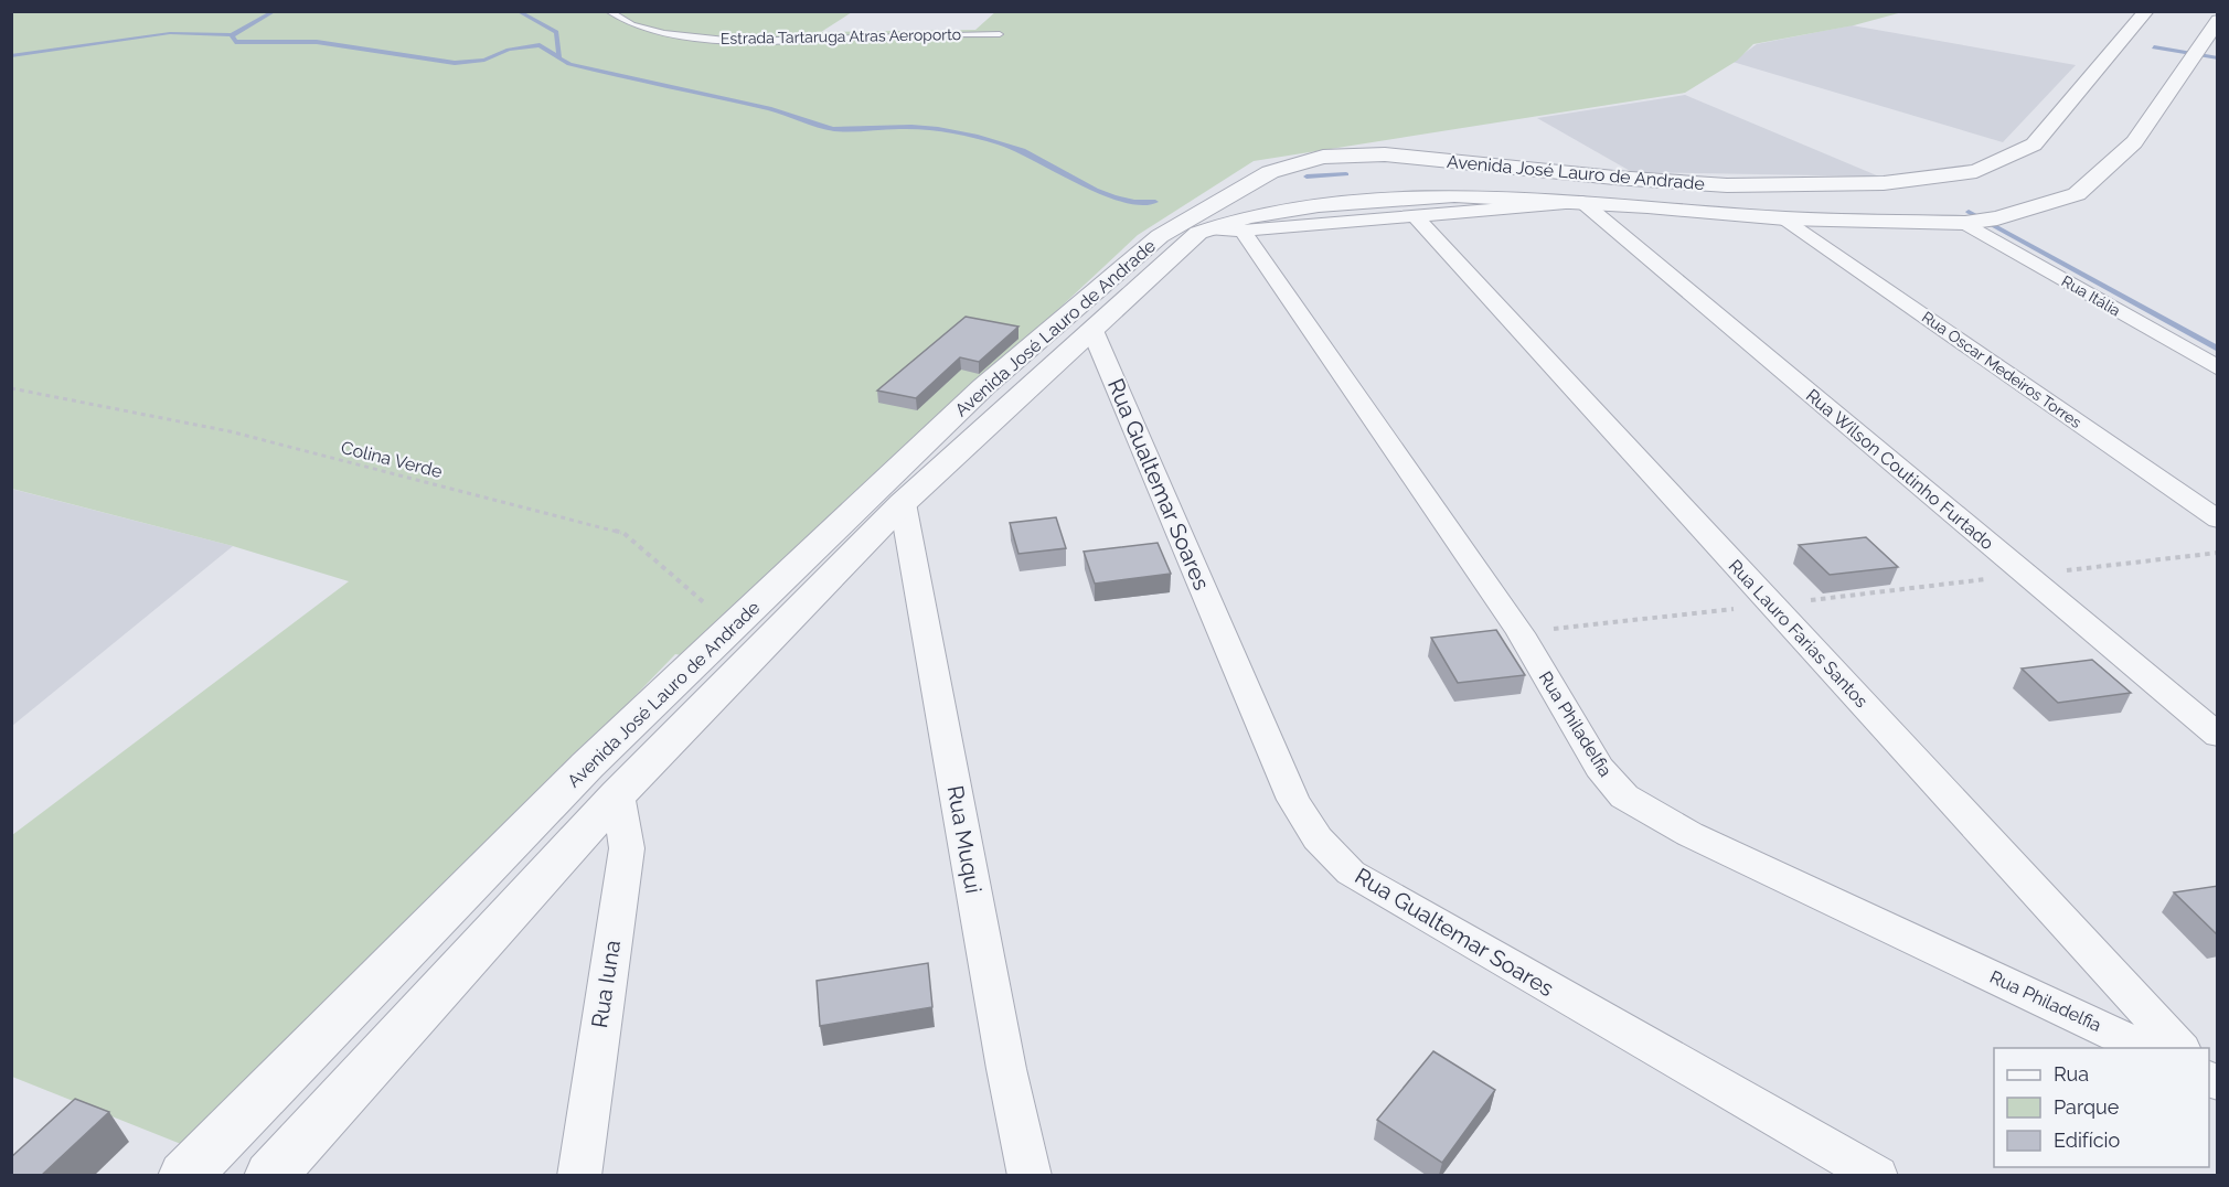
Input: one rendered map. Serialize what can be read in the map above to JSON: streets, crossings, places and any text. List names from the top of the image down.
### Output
{
  "streets": {
    "street": [
      "Avenida José Lauro de Andrade",
      "Rua Itália",
      "Rua Oscar Medeiros Torres",
      "Rua Wilson Coutinho Furtado",
      "Rua Gualtemar Soares",
      "Rua Lauro Farias Santos",
      "Rua Philadelfia",
      "Rua Muqui",
      "Rua Iuna"
    ],
    "lane": ["Estrada Tartaruga Atras Aeroporto"],
    "path": ["Colina Verde"]
  },
  "crossings": [
    ["Avenida José Lauro de Andrade", "Rua Itália"],
    ["Avenida José Lauro de Andrade", "Rua Oscar Medeiros Torres"],
    ["Avenida José Lauro de Andrade", "Colina Verde"],
    ["Avenida José Lauro de Andrade", "Rua Wilson Coutinho Furtado"],
    ["Avenida José Lauro de Andrade", "Rua Gualtemar Soares"],
    ["Avenida José Lauro de Andrade", "Rua Lauro Farias Santos"],
    ["Avenida José Lauro de Andrade", "Rua Muqui"],
    ["Avenida José Lauro de Andrade", "Rua Iuna"]
  ],
  "legend": ["Rua", "Parque", "Edifício"]
}
